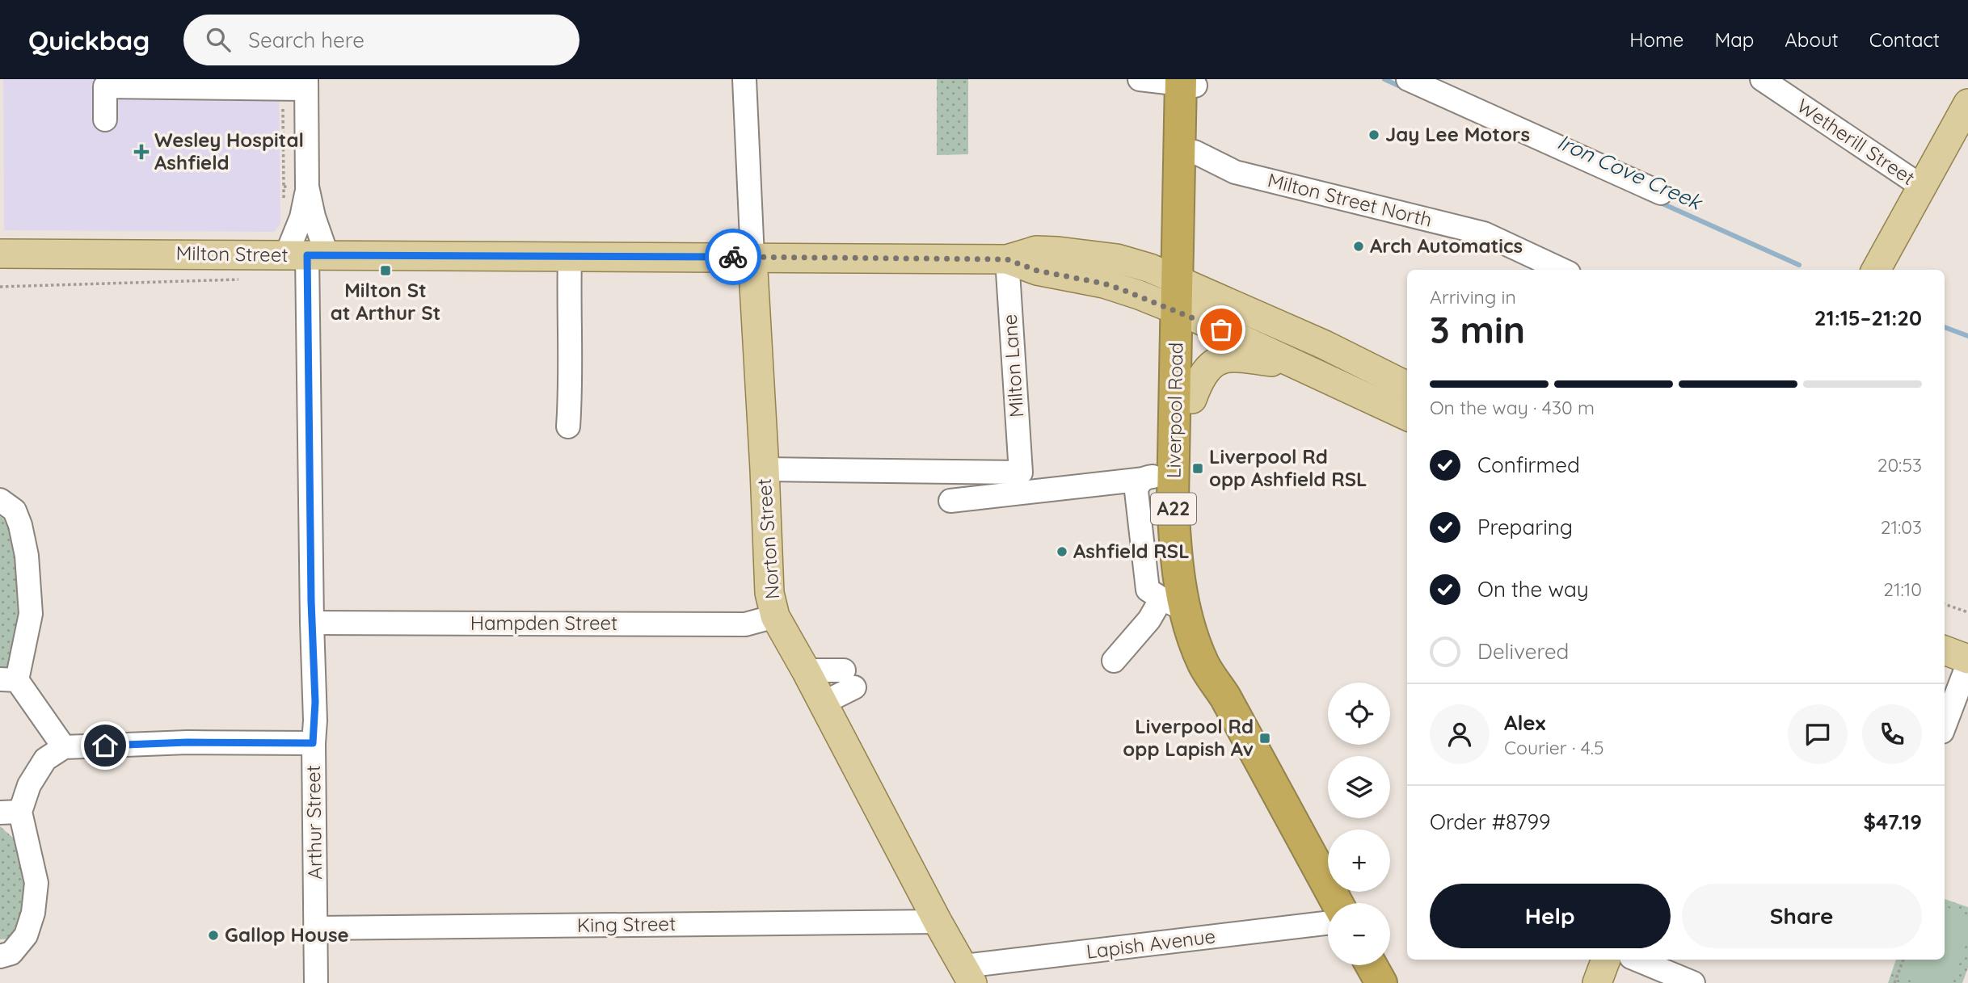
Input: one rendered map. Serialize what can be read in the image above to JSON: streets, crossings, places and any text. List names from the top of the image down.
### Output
{
  "streets": {
    "highway": ["Liverpool Road", "A22"],
    "main road": ["Milton Street", "Norton Street"],
    "street": [
      "Wetherill Street",
      "Milton Street North",
      "Milton Lane",
      "Hampden Street",
      "Arthur Street",
      "King Street",
      "Lapish Avenue"
    ]
  },
  "crossings": [
    ["Milton Street North", "Liverpool Road"],
    ["Milton Street", "Milton Lane"],
    ["Milton Street", "Liverpool Road"],
    ["Milton Street", "Norton Street"],
    ["Milton Street", "Arthur Street"],
    ["Milton Lane", "Norton Street"],
    ["Norton Street", "Hampden Street"],
    ["Norton Street", "King Street"],
    ["Norton Street", "Lapish Avenue"],
    ["Hampden Street", "Arthur Street"],
    ["Arthur Street", "King Street"]
  ],
  "water": ["Iron Cove Creek"],
  "places": {
    "other": [
      "Jay Lee Motors",
      "Arch Automatics",
      "Ashfield RSL",
      "Gallop House"
    ],
    "health": ["Wesley Hospital Ashfield"],
    "transit": ["Milton St at Arthur St", "Liverpool Rd opp Ashfield RSL", "Liverpool Rd opp Lapish Av"]
  },
  "page": {
    "header": "Quickbag",
    "search": "Search here",
    "nav": [
      "Home",
      "Map",
      "About",
      "Contact"
    ],
    "heading": ["3 min", "Arriving in", "21:15–21:20"],
    "panel": [
      "Alex",
      "Courier · 4.5",
      "Order #8799",
      "$47.19"
    ],
    "bar": "On the way · 430 m",
    "list": [
      ["Confirmed", "20:53"],
      ["Preparing", "21:03"],
      ["On the way", "21:10"],
      "Delivered"
    ],
    "map_buttons": ["+", "−"],
    "buttons": ["Help", "Share"]
  }
}
